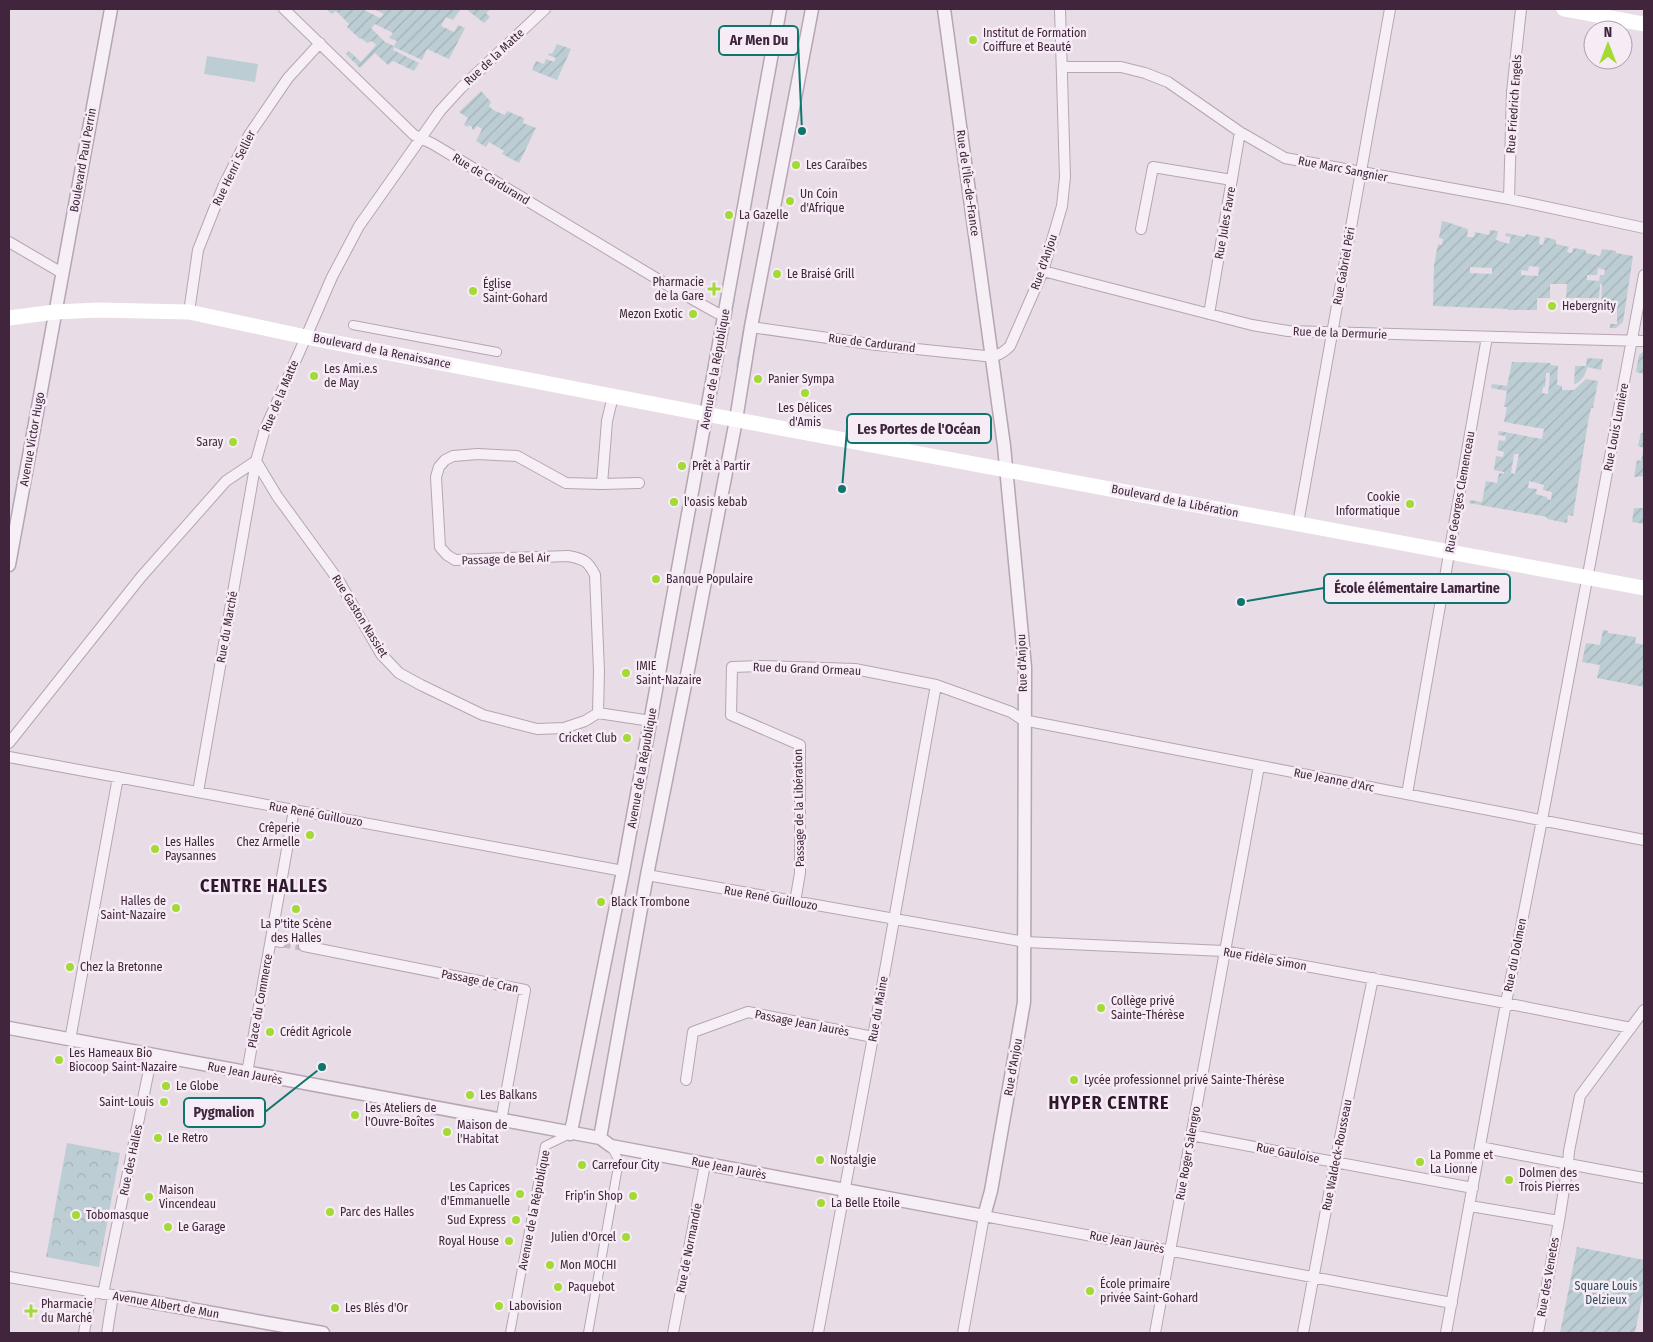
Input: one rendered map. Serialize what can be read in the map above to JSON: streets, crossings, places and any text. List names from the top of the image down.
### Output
{
  "streets": {
    "main road": ["Boulevard de la Renaissance", "Boulevard de la Libération"],
    "street": [
      "Rue de la Matte",
      "Rue Friedrich Engels",
      "Boulevard Paul Perrin",
      "Rue Henri Sellier",
      "Rue Marc Sangnier",
      "Rue de Cardurand",
      "Rue de l'Île-de-France",
      "Rue Jules Favre",
      "Rue d'Anjou",
      "Rue Gabriel Péri",
      "Rue de la Dermurie",
      "Avenue de la République",
      "Rue Louis Lumière",
      "Avenue Victor Hugo",
      "Rue Georges Clemenceau",
      "Passage de Bel Air",
      "Rue Gaston Nassiet",
      "Rue du Marché",
      "Rue du Grand Ormeau",
      "Rue Jeanne d'Arc",
      "Passage de la Libération",
      "Rue René Guillouzo",
      "Rue du Dolmen",
      "Rue Fidèle Simon",
      "Passage de Cran",
      "Place du Commerce",
      "Rue du Maine",
      "Passage Jean Jaurès",
      "Rue Jean Jaurès",
      "Rue Roger Salengro",
      "Rue Gauloise",
      "Rue Waldeck-Rousseau",
      "Rue des Halles",
      "Rue de Normandie",
      "Rue des Venetes",
      "Avenue Albert de Mun"
    ]
  },
  "crossings": [
    ["Rue de la Matte", "Rue de Cardurand"],
    ["Rue de la Matte", "Boulevard de la Renaissance"],
    ["Rue de la Matte", "Rue Gaston Nassiet"],
    ["Rue de la Matte", "Rue du Marché"],
    ["Rue Friedrich Engels", "Rue Marc Sangnier"],
    ["Boulevard Paul Perrin", "Boulevard de la Renaissance"],
    ["Boulevard Paul Perrin", "Avenue Victor Hugo"],
    ["Rue Henri Sellier", "Rue de Cardurand"],
    ["Rue Henri Sellier", "Boulevard de la Renaissance"],
    ["Rue Marc Sangnier", "Rue Jules Favre"],
    ["Rue Marc Sangnier", "Rue d'Anjou"],
    ["Rue Marc Sangnier", "Rue Gabriel Péri"],
    ["Rue de Cardurand", "Rue de l'Île-de-France"],
    ["Rue de Cardurand", "Rue d'Anjou"],
    ["Rue de Cardurand", "Avenue de la République"],
    ["Rue de l'Île-de-France", "Rue d'Anjou"],
    ["Rue Jules Favre", "Rue de la Dermurie"],
    ["Rue d'Anjou", "Rue de la Dermurie"],
    ["Rue d'Anjou", "Boulevard de la Libération"],
    ["Rue d'Anjou", "Rue du Grand Ormeau"],
    ["Rue d'Anjou", "Rue Jeanne d'Arc"],
    ["Rue d'Anjou", "Rue Fidèle Simon"],
    ["Rue d'Anjou", "Rue Jean Jaurès"],
    ["Rue Gabriel Péri", "Rue de la Dermurie"],
    ["Rue Gabriel Péri", "Boulevard de la Libération"],
    ["Rue de la Dermurie", "Rue Louis Lumière"],
    ["Rue de la Dermurie", "Rue Georges Clemenceau"],
    ["Boulevard de la Renaissance", "Avenue de la République"],
    ["Boulevard de la Renaissance", "Avenue Victor Hugo"],
    ["Boulevard de la Renaissance", "Boulevard de la Libération"],
    ["Avenue de la République", "Boulevard de la Libération"],
    ["Avenue de la République", "Rue René Guillouzo"],
    ["Avenue de la République", "Rue Jean Jaurès"],
    ["Rue Louis Lumière", "Boulevard de la Libération"],
    ["Rue Louis Lumière", "Rue du Dolmen"],
    ["Rue Georges Clemenceau", "Boulevard de la Libération"],
    ["Rue Georges Clemenceau", "Rue Jeanne d'Arc"],
    ["Boulevard de la Libération", "Rue du Dolmen"],
    ["Passage de Bel Air", "Rue Gaston Nassiet"],
    ["Rue Gaston Nassiet", "Rue du Marché"],
    ["Rue du Marché", "Rue René Guillouzo"],
    ["Rue du Grand Ormeau", "Rue Jeanne d'Arc"],
    ["Rue du Grand Ormeau", "Passage de la Libération"],
    ["Rue du Grand Ormeau", "Rue du Maine"],
    ["Rue Jeanne d'Arc", "Rue du Dolmen"],
    ["Rue Jeanne d'Arc", "Rue Roger Salengro"],
    ["Passage de la Libération", "Rue René Guillouzo"],
    ["Rue René Guillouzo", "Rue Fidèle Simon"],
    ["Rue René Guillouzo", "Place du Commerce"],
    ["Rue René Guillouzo", "Rue du Maine"],
    ["Rue du Dolmen", "Rue Fidèle Simon"],
    ["Rue du Dolmen", "Rue Jean Jaurès"],
    ["Rue du Dolmen", "Rue Gauloise"],
    ["Rue Fidèle Simon", "Rue du Maine"],
    ["Rue Fidèle Simon", "Rue Roger Salengro"],
    ["Rue Fidèle Simon", "Rue Waldeck-Rousseau"],
    ["Rue Fidèle Simon", "Rue des Venetes"],
    ["Passage de Cran", "Rue Jean Jaurès"],
    ["Place du Commerce", "Rue Jean Jaurès"],
    ["Rue du Maine", "Passage Jean Jaurès"],
    ["Rue du Maine", "Rue Jean Jaurès"],
    ["Rue Jean Jaurès", "Rue Roger Salengro"],
    ["Rue Jean Jaurès", "Rue Waldeck-Rousseau"],
    ["Rue Jean Jaurès", "Rue des Halles"],
    ["Rue Jean Jaurès", "Rue de Normandie"],
    ["Rue Roger Salengro", "Rue Gauloise"],
    ["Rue Gauloise", "Rue Waldeck-Rousseau"],
    ["Rue des Halles", "Avenue Albert de Mun"]
  ],
  "districts": ["CENTRE HALLES", "HYPER CENTRE"],
  "parks": ["Square Louis Delzieux"],
  "places": {
    "other": [
      "Institut de Formation Coiffure et Beauté",
      "Ar Men Du",
      "Les Caraïbes",
      "Un Coin d'Afrique",
      "La Gazelle",
      "Le Braisé Grill",
      "Église Saint-Gohard",
      "Hebergnity",
      "Mezon Exotic",
      "Les Ami.e.s de May",
      "Panier Sympa",
      "Les Délices d'Amis",
      "Saray",
      "Prêt à Partir",
      "Les Portes de l'Océan",
      "l'oasis kebab",
      "Cookie Informatique",
      "Banque Populaire",
      "École élémentaire Lamartine",
      "IMIE Saint-Nazaire",
      "Cricket Club",
      "Crêperie Chez Armelle",
      "Les Halles Paysannes",
      "Black Trombone",
      "Halles de Saint-Nazaire",
      "La P'tite Scène des Halles",
      "Chez la Bretonne",
      "Collège privé Sainte-Thérèse",
      "Crédit Agricole",
      "Les Hameaux Bio Biocoop Saint-Nazaire",
      "Pygmalion",
      "Lycée professionnel privé Sainte-Thérèse",
      "Le Globe",
      "Les Balkans",
      "Saint-Louis",
      "Les Ateliers de l'Ouvre-Boîtes",
      "Maison de l'Habitat",
      "Le Retro",
      "Nostalgie",
      "La Pomme et La Lionne",
      "Carrefour City",
      "Dolmen des Trois Pierres",
      "Les Caprices d'Emmanuelle",
      "Frip'in Shop",
      "Maison Vincendeau",
      "La Belle Etoile",
      "Parc des Halles",
      "Tobomasque",
      "Sud Express",
      "Le Garage",
      "Julien d'Orcel",
      "Royal House",
      "Mon MOCHI",
      "Paquebot",
      "École primaire privée Saint-Gohard",
      "Labovision",
      "Les Blés d'Or"
    ],
    "health": ["Pharmacie de la Gare", "Pharmacie du Marché"]
  },
  "north": "top"
}
